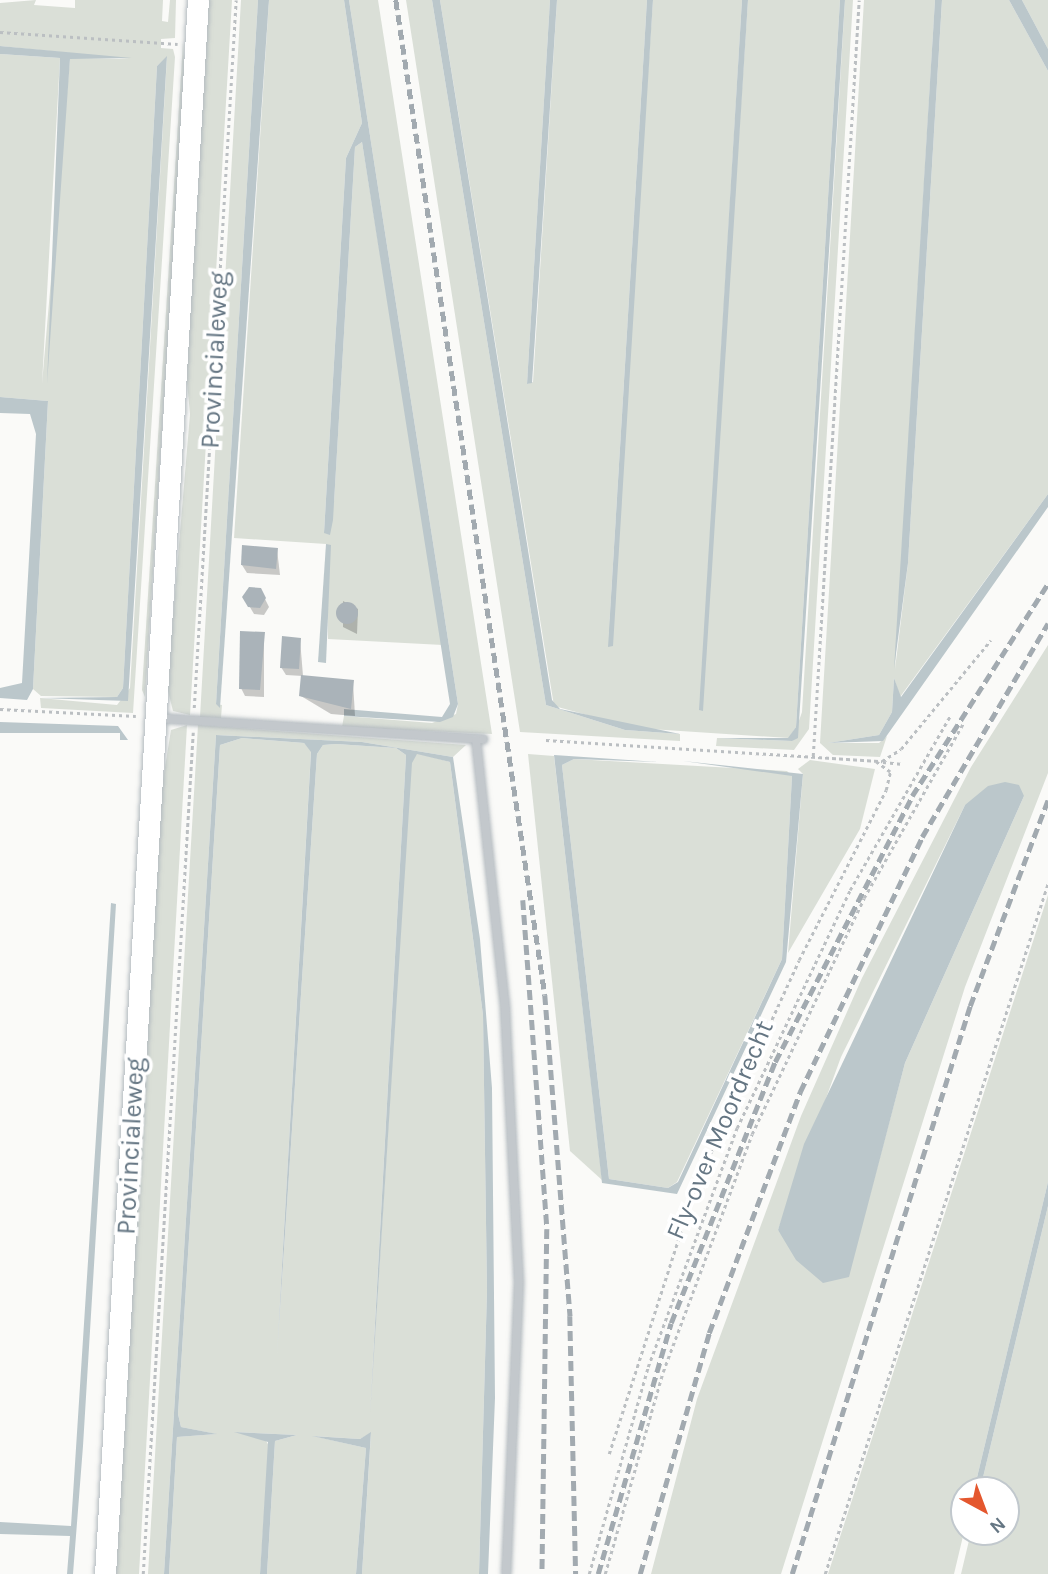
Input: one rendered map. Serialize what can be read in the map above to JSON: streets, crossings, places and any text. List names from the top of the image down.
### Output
{
  "streets": {
    "main road": ["Provincialeweg"],
    "path": ["Fly-over Moordrecht"]
  },
  "north": "bottom right"
}
